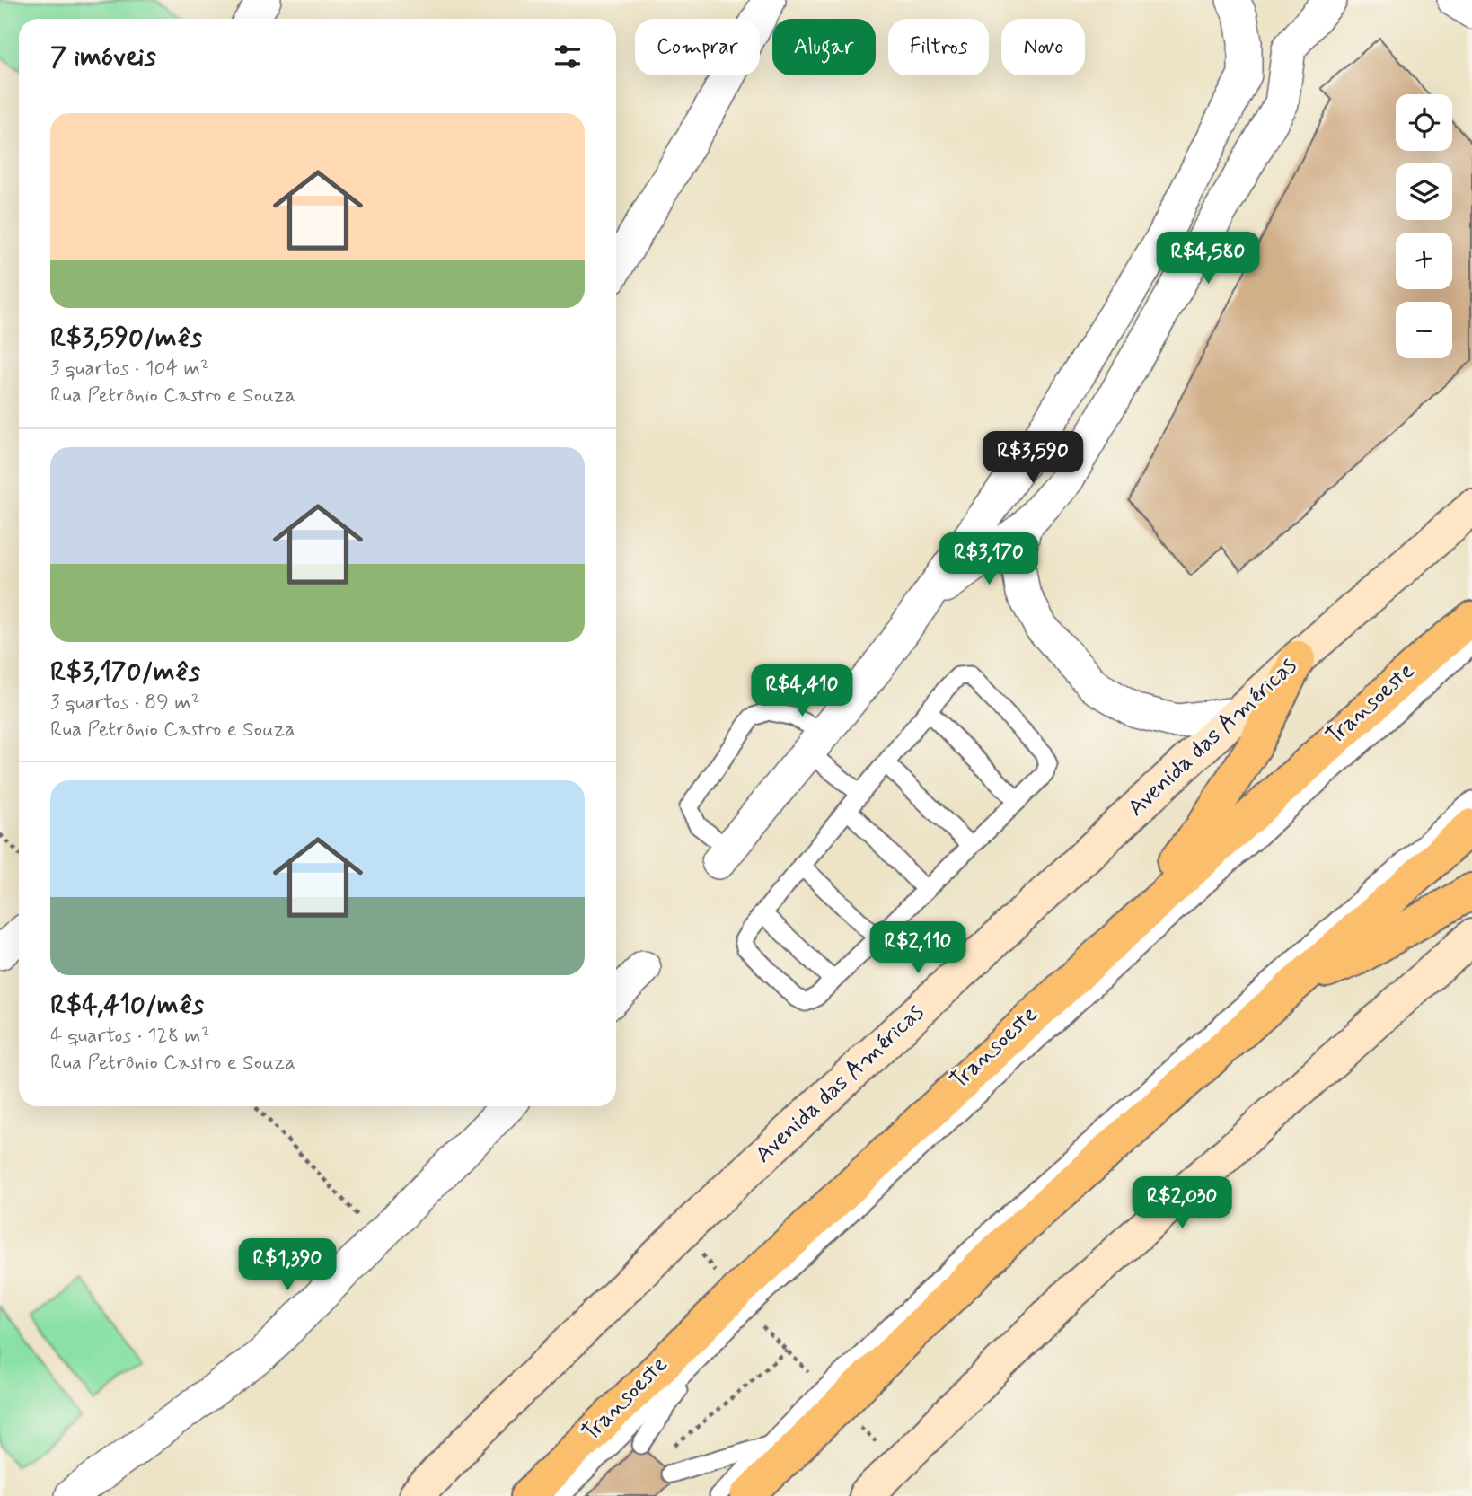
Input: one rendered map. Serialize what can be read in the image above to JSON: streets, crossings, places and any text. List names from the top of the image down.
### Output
{
  "streets": {
    "main road": ["Avenida das Américas"],
    "lane": ["Transoeste"]
  },
  "page": {
    "chip": [
      "Comprar",
      "Alugar",
      "Filtros",
      "Novo"
    ],
    "heading": "7 imóveis",
    "map_buttons": ["+", "−"],
    "list": [
      {
        "name": "R$3,590/mês",
        "note": "3 quartos · 104 m² · Rua Petrônio Castro e Souza"
      },
      {
        "name": "R$3,170/mês",
        "note": "3 quartos · 89 m² · Rua Petrônio Castro e Souza"
      },
      {
        "name": "R$4,410/mês",
        "note": "4 quartos · 128 m² · Rua Petrônio Castro e Souza"
      }
    ],
    "price": [
      "R$4,580",
      "R$3,590",
      "R$3,170",
      "R$4,410",
      "R$2,110",
      "R$2,030",
      "R$1,390"
    ]
  }
}
